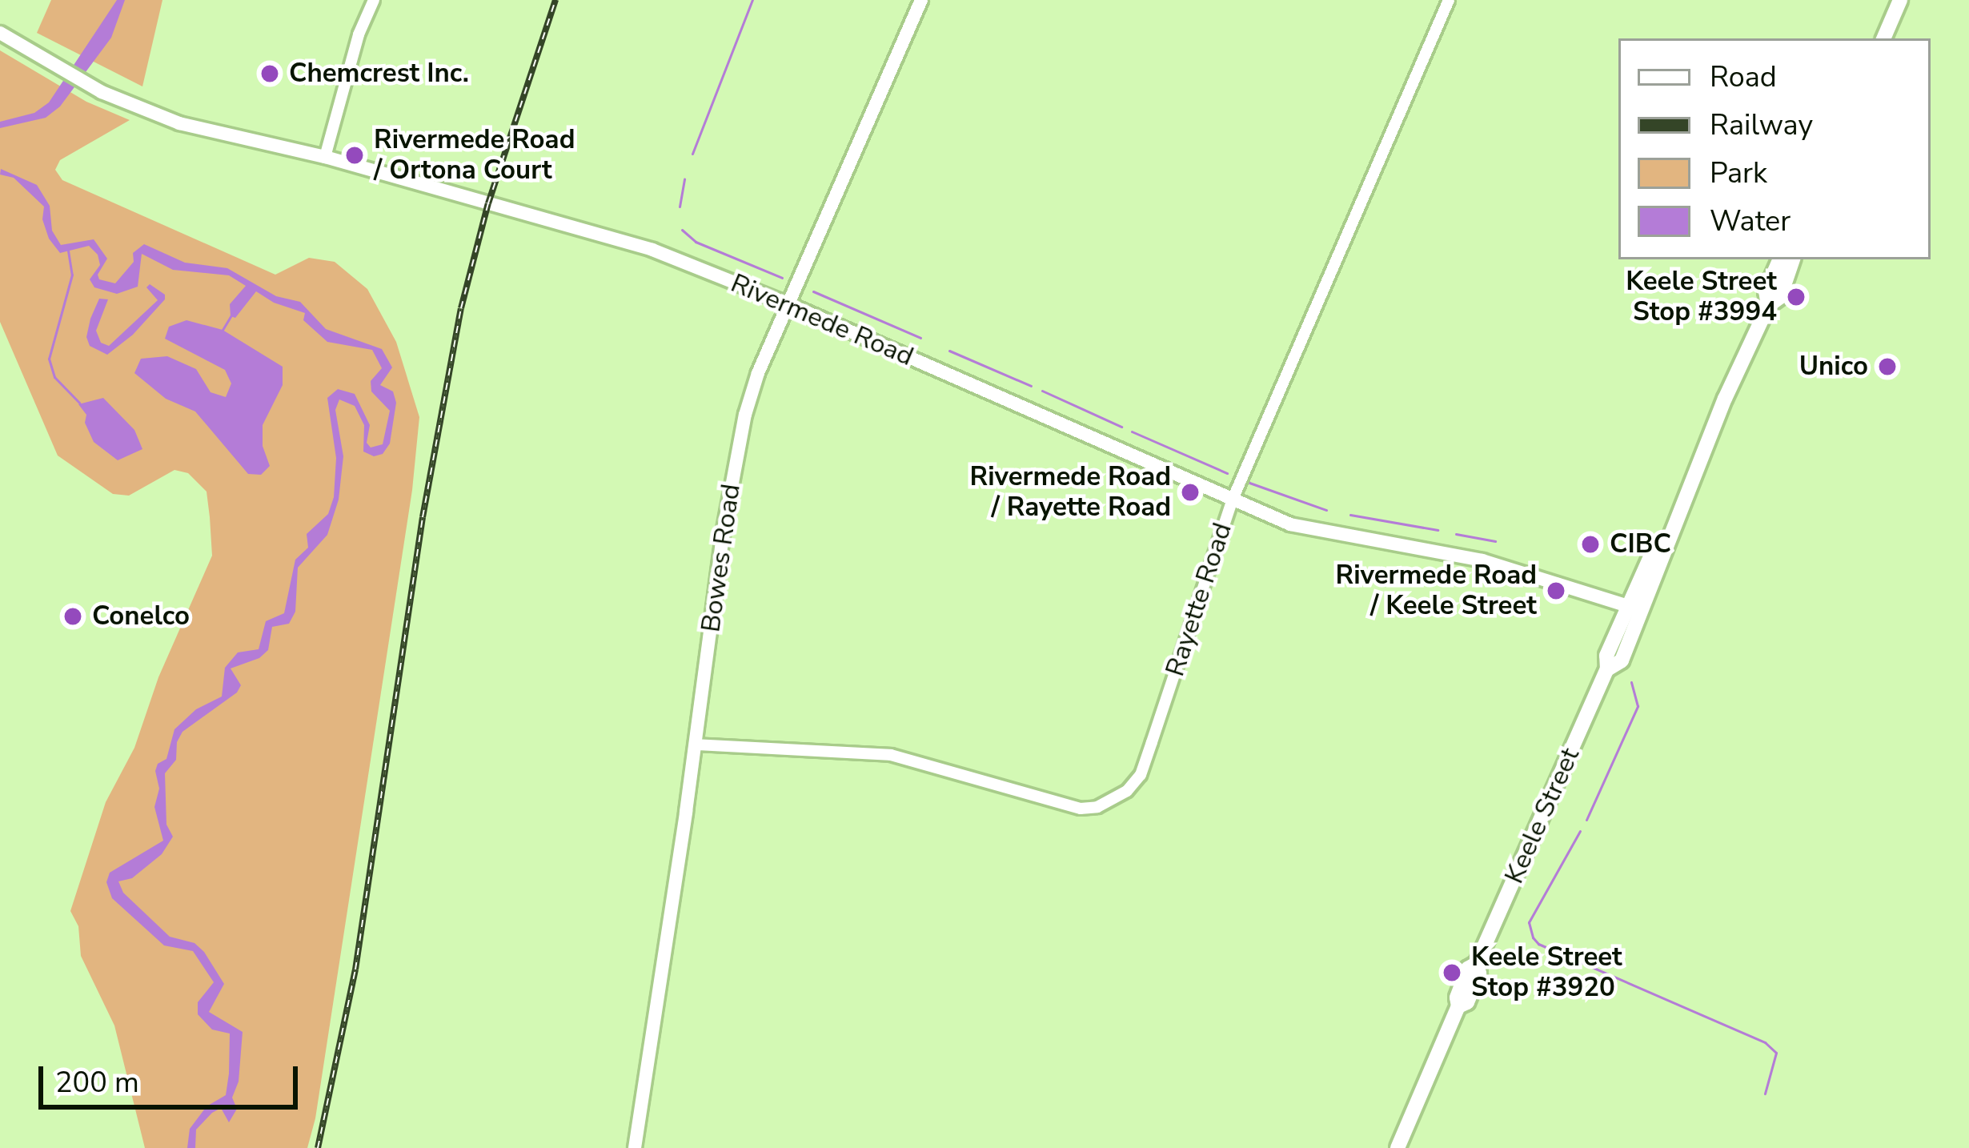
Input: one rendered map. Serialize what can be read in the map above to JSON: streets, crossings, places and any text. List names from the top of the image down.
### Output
{
  "streets": {
    "main road": ["Keele Street"],
    "street": ["Rivermede Road", "Bowes Road", "Rayette Road"]
  },
  "crossings": [
    ["Rivermede Road", "Bowes Road"],
    ["Rivermede Road", "Rayette Road"],
    ["Rivermede Road", "Keele Street"],
    ["Bowes Road", "Rayette Road"]
  ],
  "places": [
    "Chemcrest Inc.",
    "Rivermede Road / Ortona Court",
    "Keele Street Stop #3994",
    "Unico",
    "Rivermede Road / Rayette Road",
    "CIBC",
    "Rivermede Road / Keele Street",
    "Conelco",
    "Keele Street Stop #3920"
  ],
  "legend": [
    "Road",
    "Railway",
    "Park",
    "Water"
  ],
  "scale_bar": "200 m"
}
